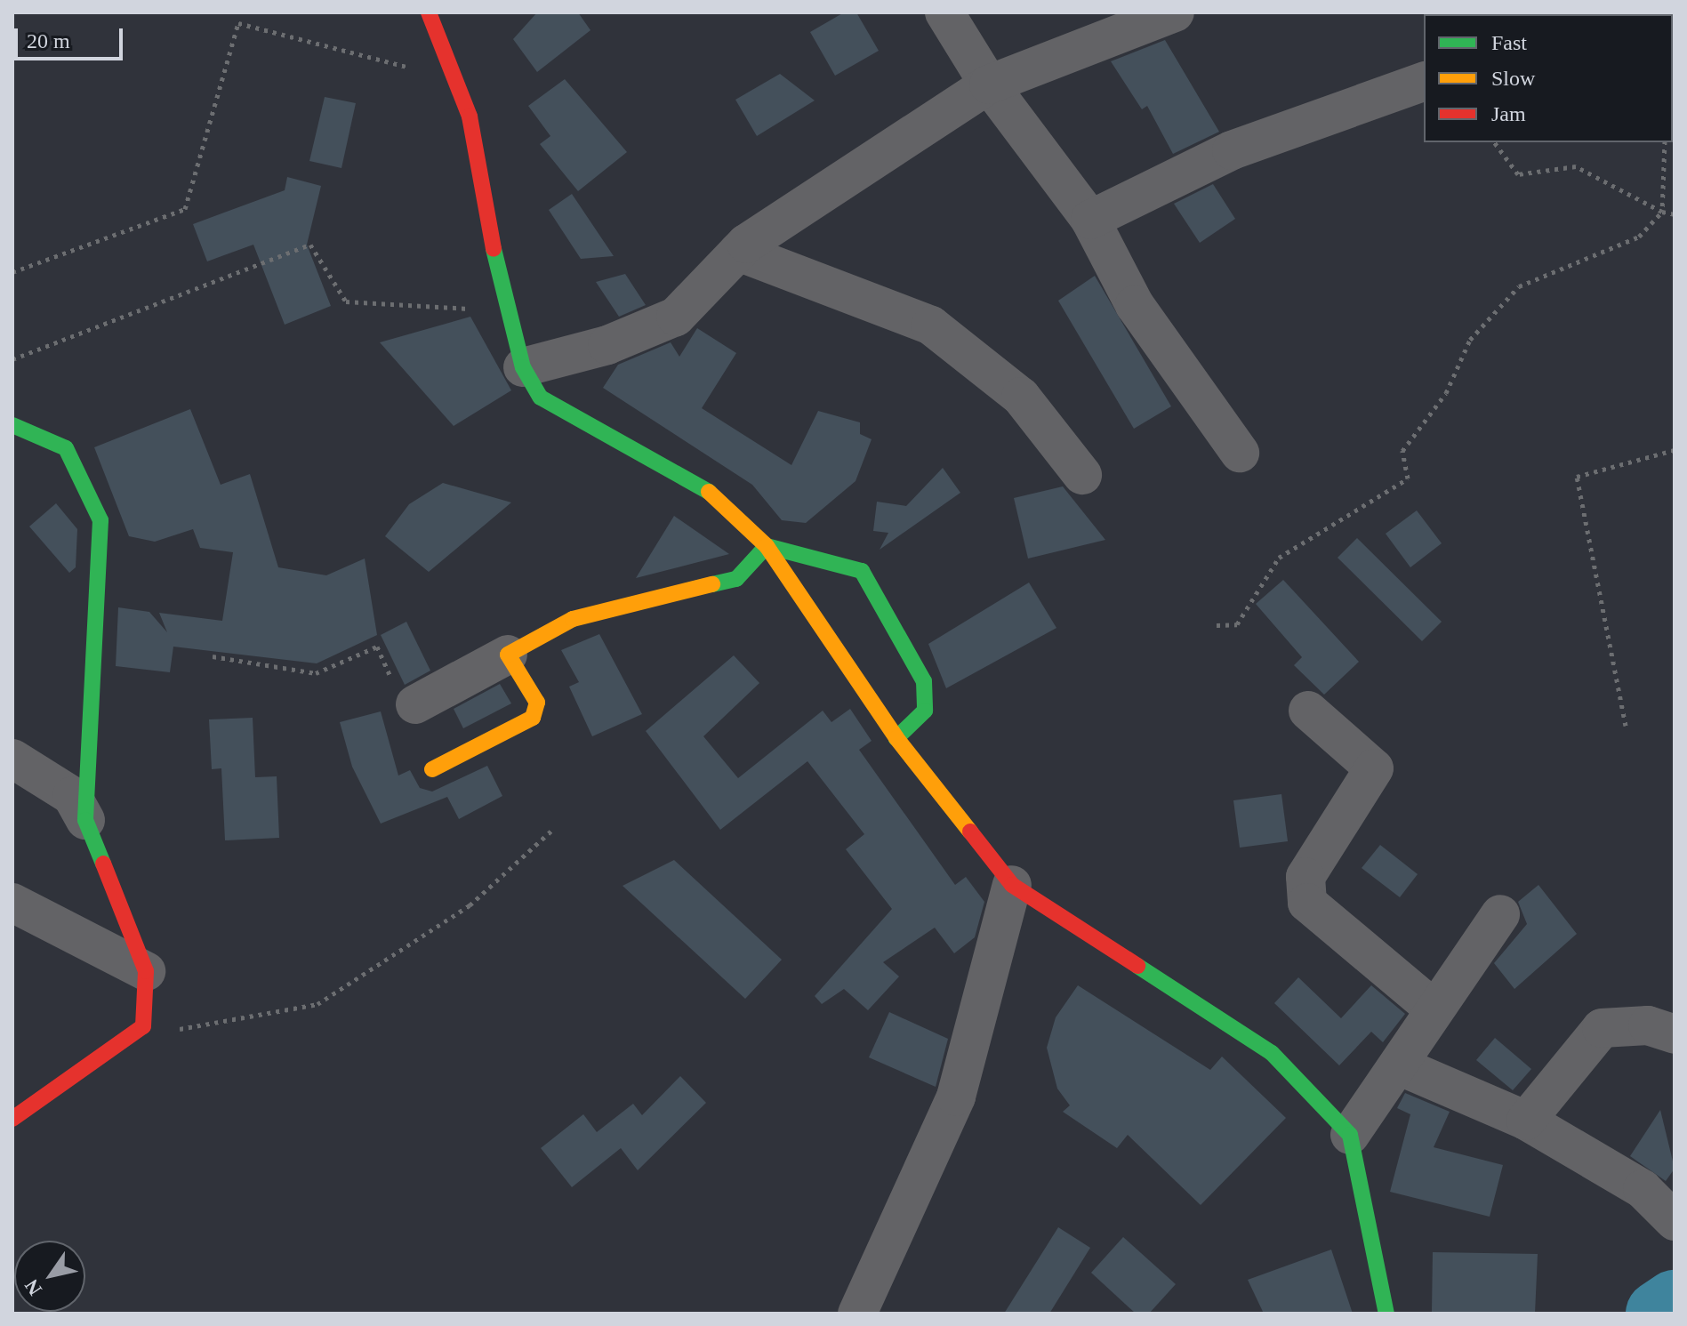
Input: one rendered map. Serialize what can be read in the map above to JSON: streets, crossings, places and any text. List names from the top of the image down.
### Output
{
  "legend": ["Fast", "Slow", "Jam"],
  "scale_bar": "20 m",
  "north": "bottom left"
}
